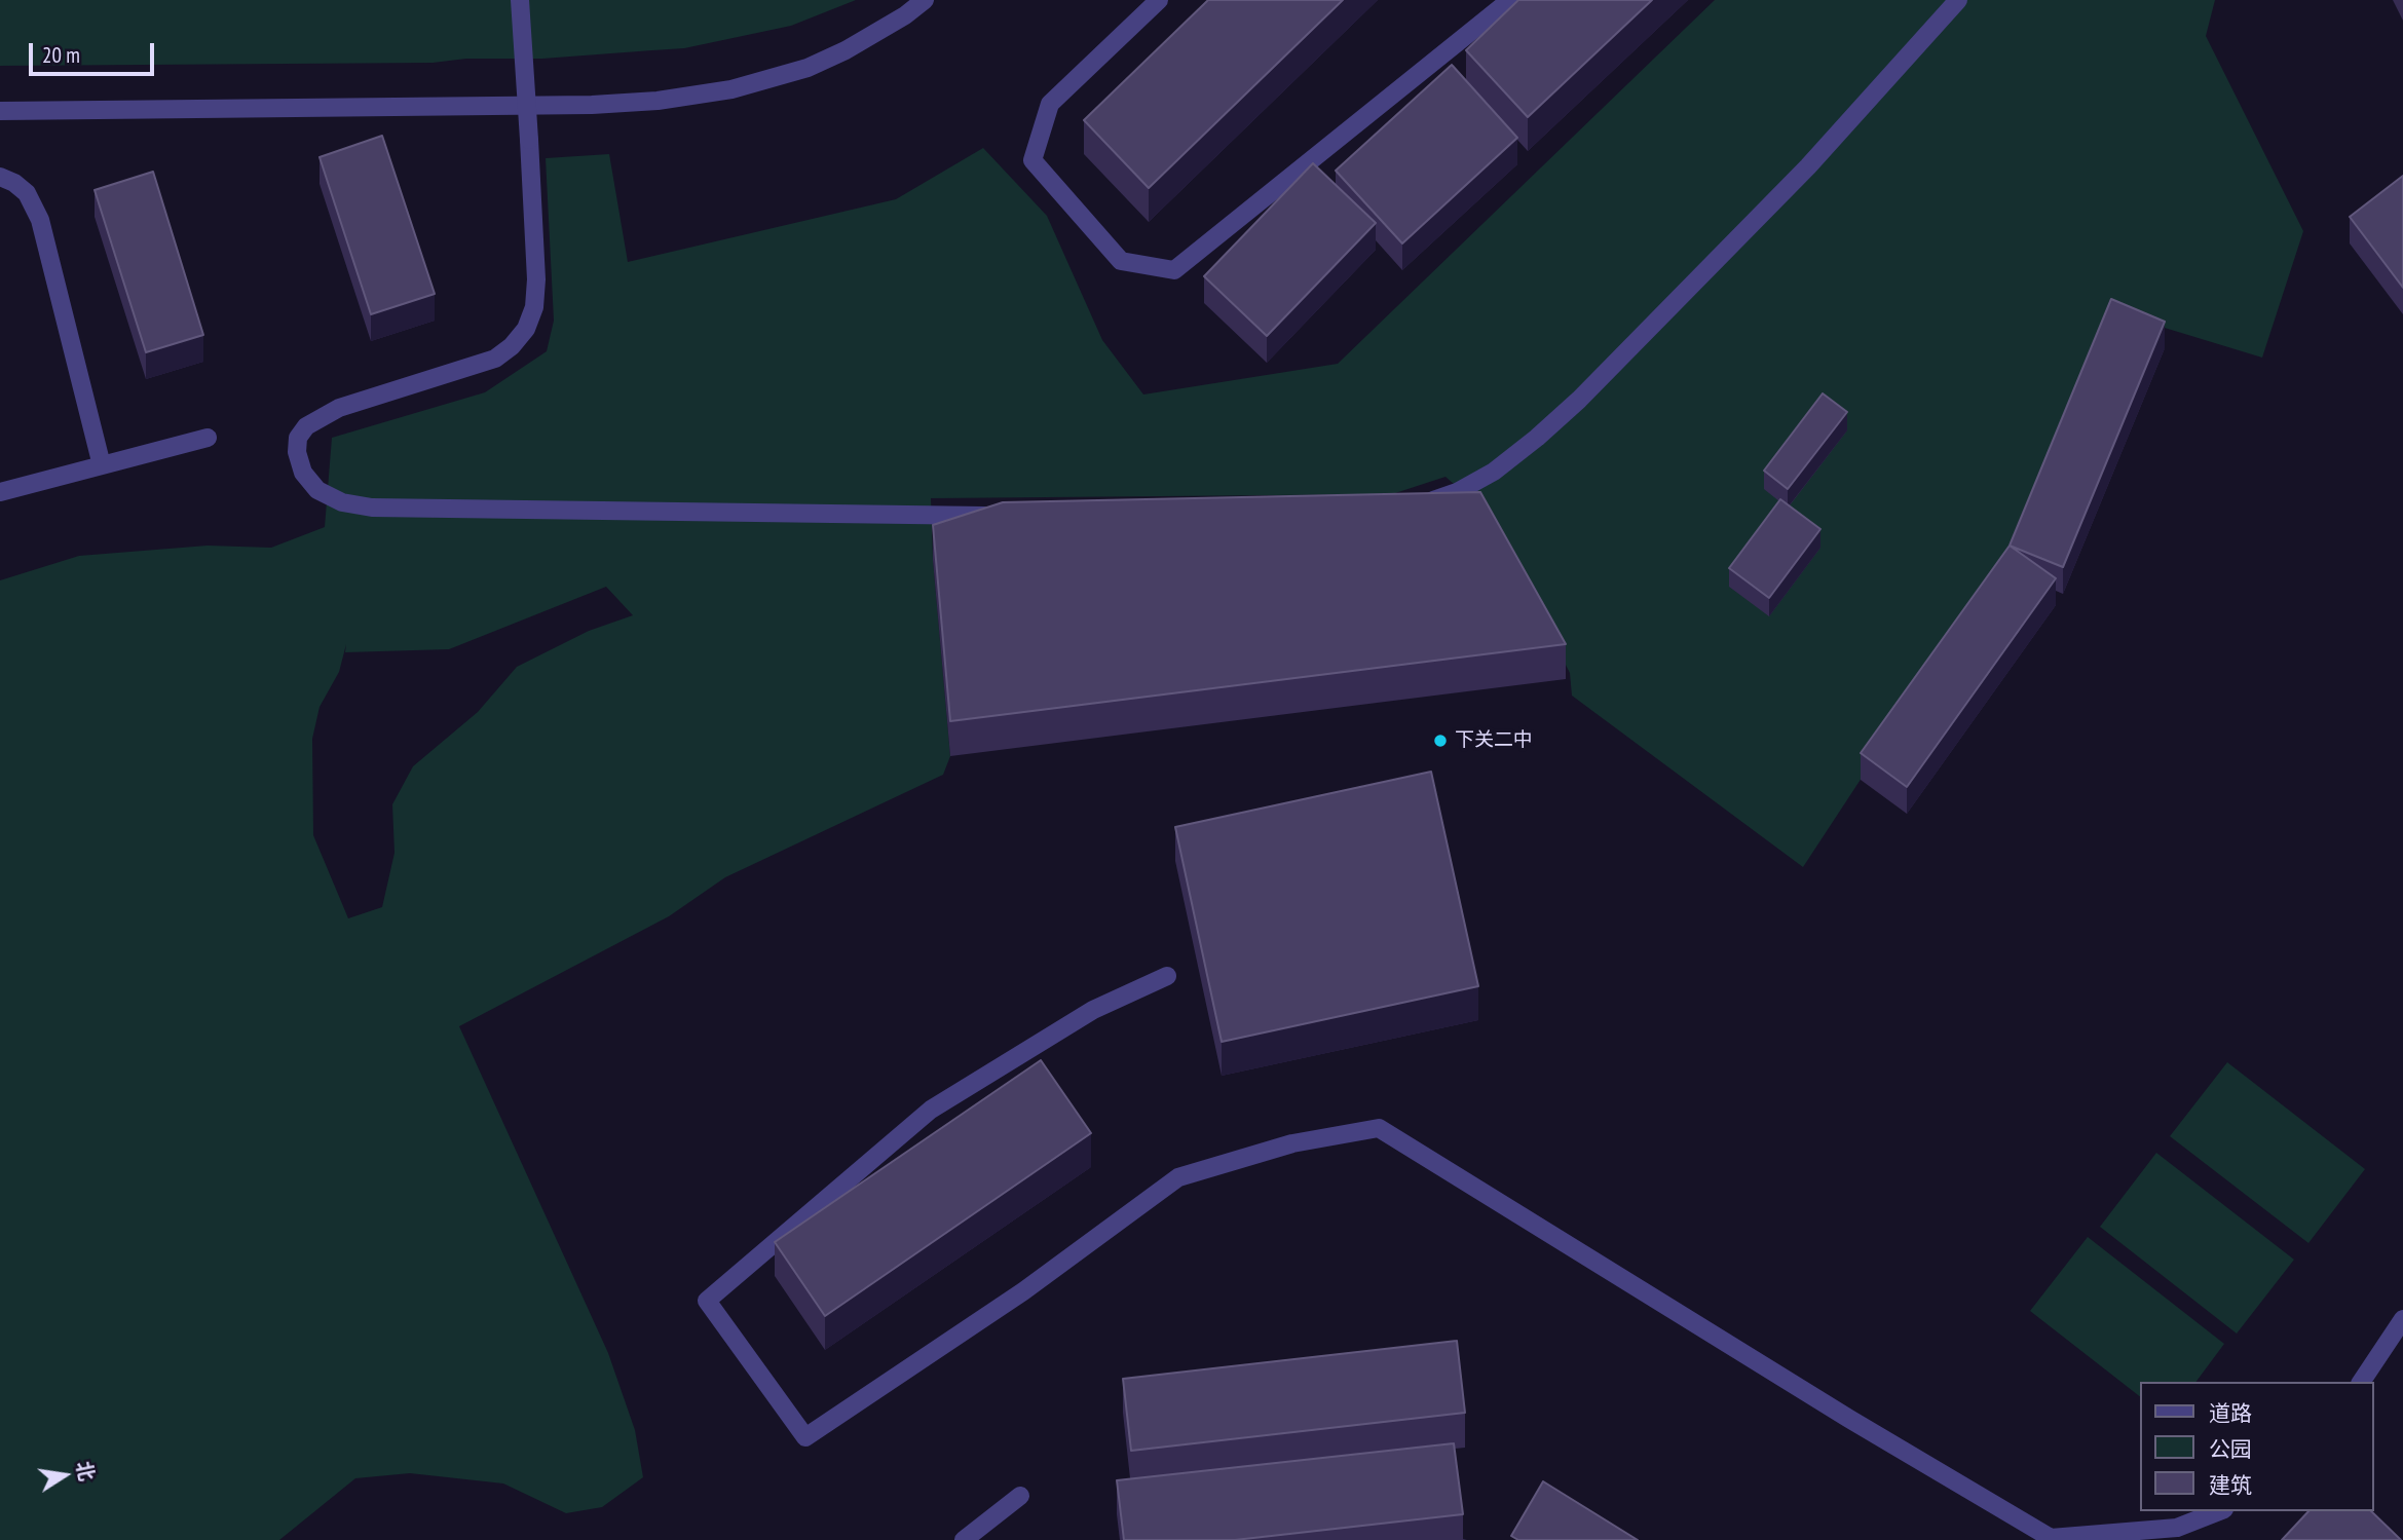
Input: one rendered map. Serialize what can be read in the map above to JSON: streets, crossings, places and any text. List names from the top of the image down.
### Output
{
  "places": ["下关二中"],
  "legend": ["道路", "公园", "建筑"],
  "scale_bar": "20 m",
  "north": "right"
}
